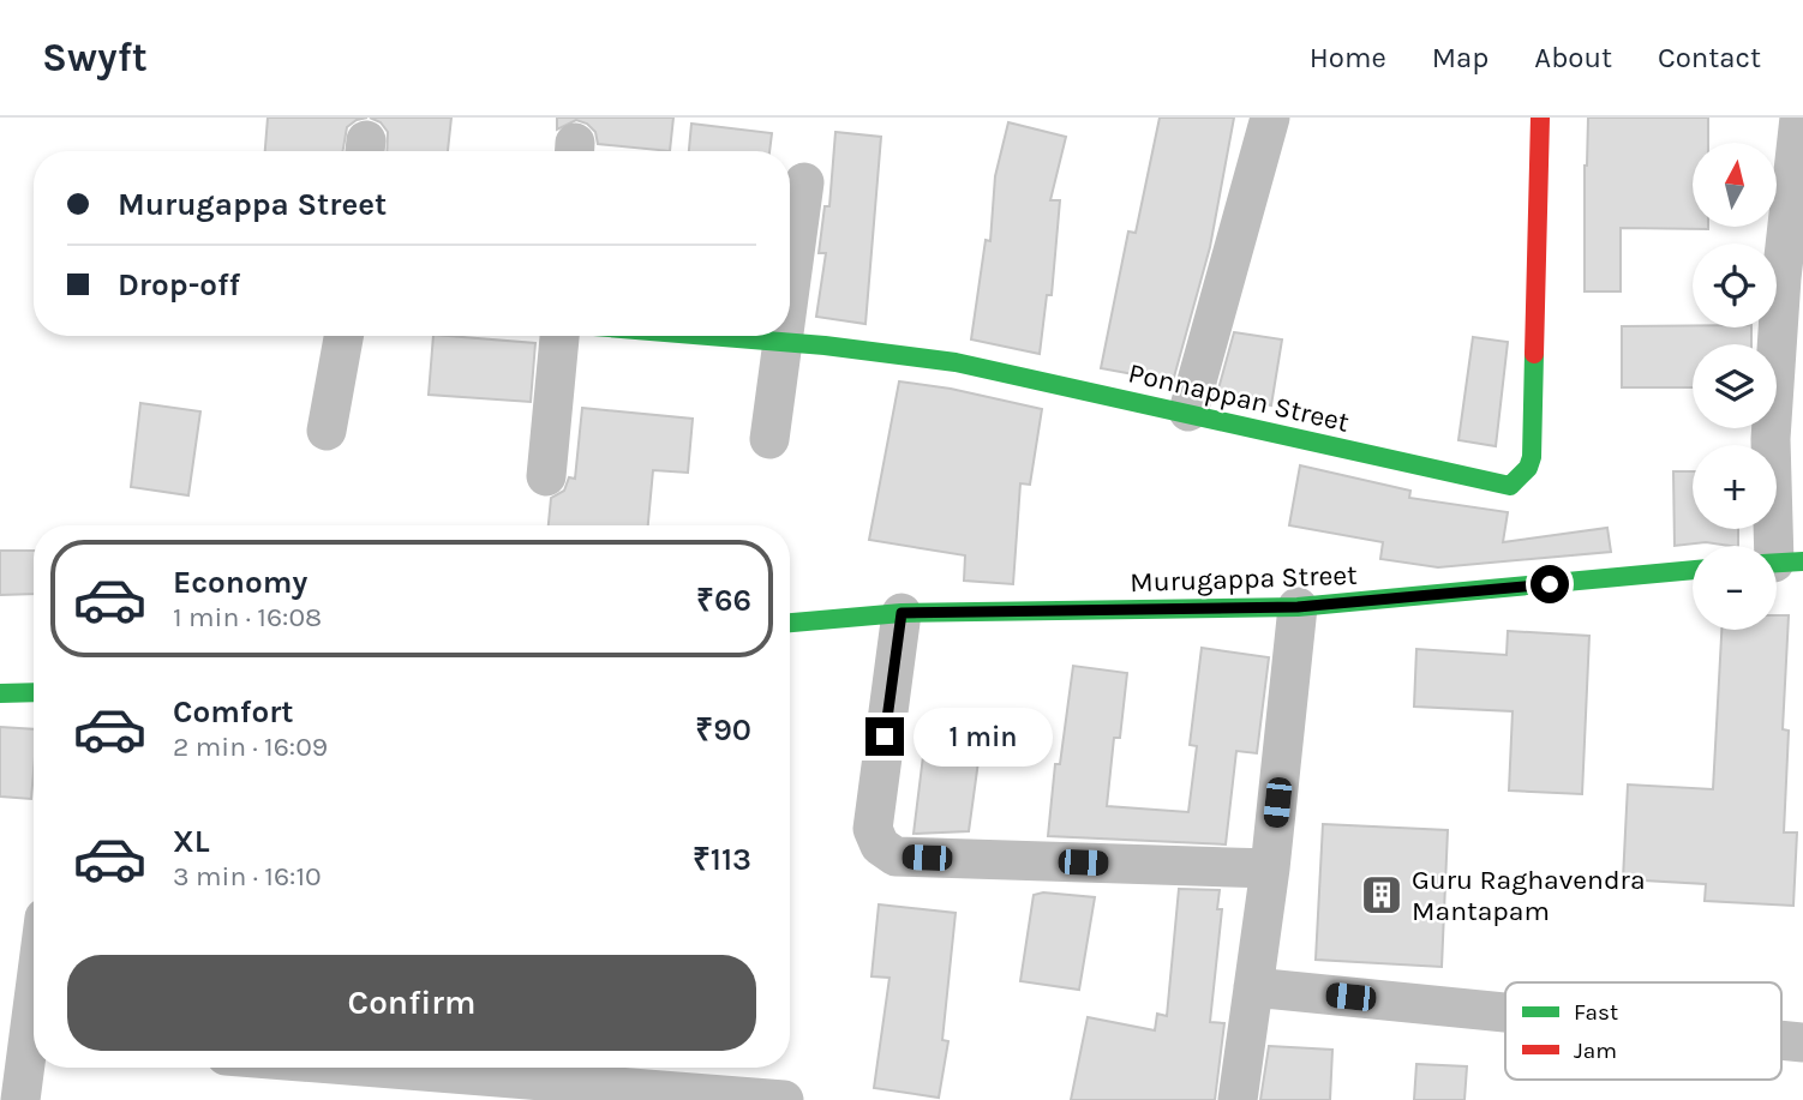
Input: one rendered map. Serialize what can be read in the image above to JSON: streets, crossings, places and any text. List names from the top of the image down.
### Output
{
  "streets": {
    "street": ["Ponnappan Street", "Murugappa Street"]
  },
  "places": {
    "building": ["Guru Raghavendra Mantapam"]
  },
  "legend": ["Fast", "Jam"],
  "north": "top",
  "page": {
    "header": "Swyft",
    "nav": [
      "Home",
      "Map",
      "About",
      "Contact"
    ],
    "map_buttons": ["+", "−"],
    "banner": ["Murugappa Street", "Drop-off"],
    "list": [
      {
        "name": "Economy",
        "note": "1 min · 16:08",
        "value": "₹66"
      },
      {
        "name": "Comfort",
        "note": "2 min · 16:09",
        "value": "₹90"
      },
      {
        "name": "XL",
        "note": "3 min · 16:10",
        "value": "₹113"
      }
    ],
    "bubble": "1 min",
    "buttons": "Confirm"
  }
}
